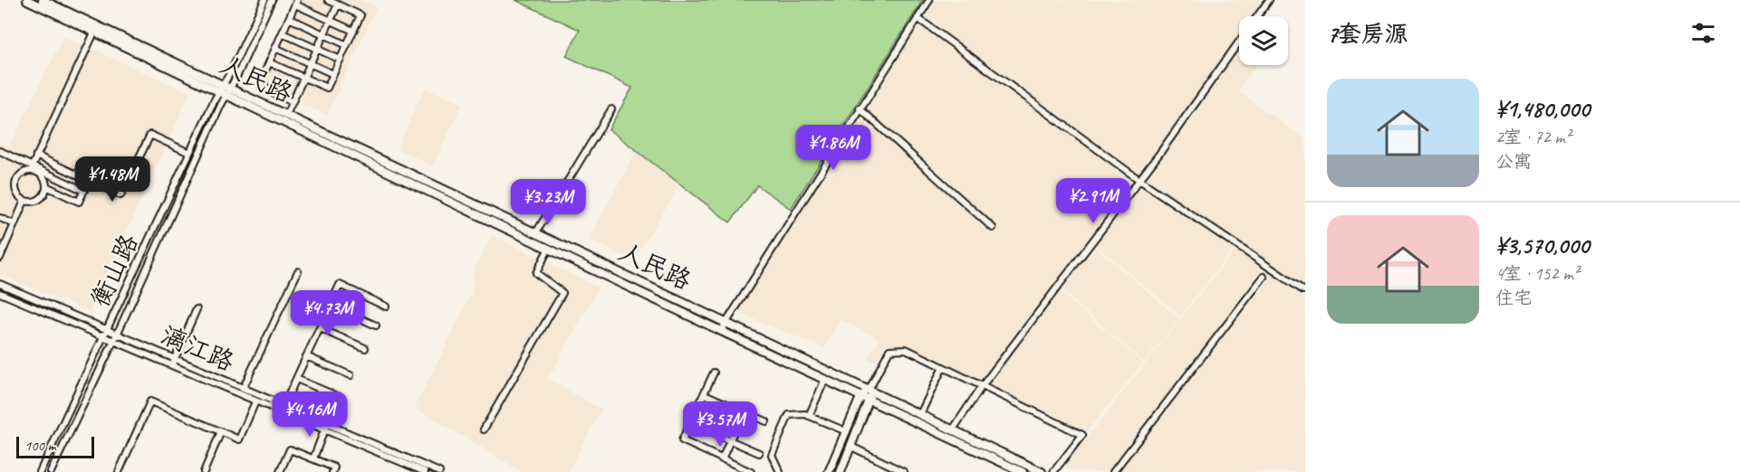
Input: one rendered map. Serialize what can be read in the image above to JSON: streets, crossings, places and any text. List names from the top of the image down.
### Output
{
  "streets": {
    "main road": ["人民路"],
    "street": ["衡山路", "漓江路"]
  },
  "crossings": [
    ["人民路", "衡山路"],
    ["衡山路", "漓江路"]
  ],
  "scale_bar": "100 m",
  "page": {
    "heading": "7套房源",
    "list": [
      {
        "name": "¥1,480,000",
        "note": "2室 · 72 m² · 公寓"
      },
      {
        "name": "¥3,570,000",
        "note": "4室 · 152 m² · 住宅"
      }
    ],
    "price": [
      "¥1.86M",
      "¥1.48M",
      "¥2.91M",
      "¥3.23M",
      "¥4.73M",
      "¥4.16M",
      "¥3.57M"
    ],
    "scale": "100 m"
  }
}
